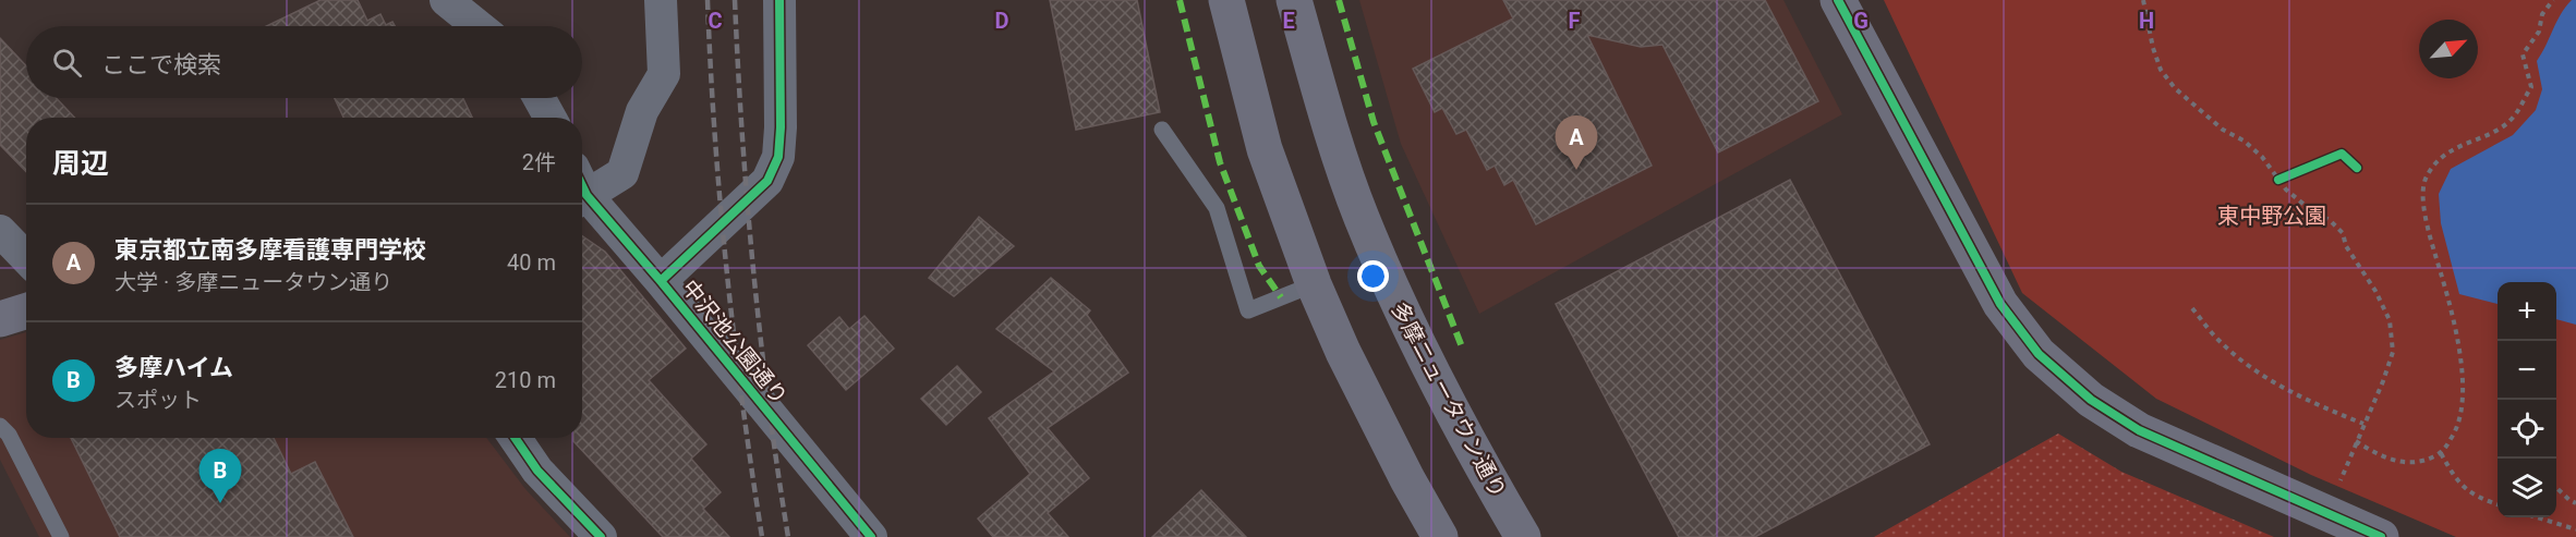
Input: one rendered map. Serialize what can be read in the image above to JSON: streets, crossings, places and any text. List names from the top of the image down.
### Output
{
  "streets": {
    "main road": ["多摩ニュータウン通り"],
    "street": ["中沢池公園通り"]
  },
  "parks": ["東中野公園"],
  "north": "top right",
  "page": {
    "search": "ここで検索",
    "pins": ["A", "B"],
    "heading": ["周辺", "2件"],
    "list": [
      {
        "mark": "A",
        "name": "東京都立南多摩看護専門学校",
        "note": "大学 · 多摩ニュータウン通り",
        "value": "40 m"
      },
      {
        "mark": "B",
        "name": "多摩ハイム",
        "note": "スポット",
        "value": "210 m"
      }
    ],
    "map_buttons": ["+", "−"]
  },
  "grid": {
    "columns": [
      "C",
      "D",
      "E",
      "F",
      "G",
      "H"
    ]
  }
}
